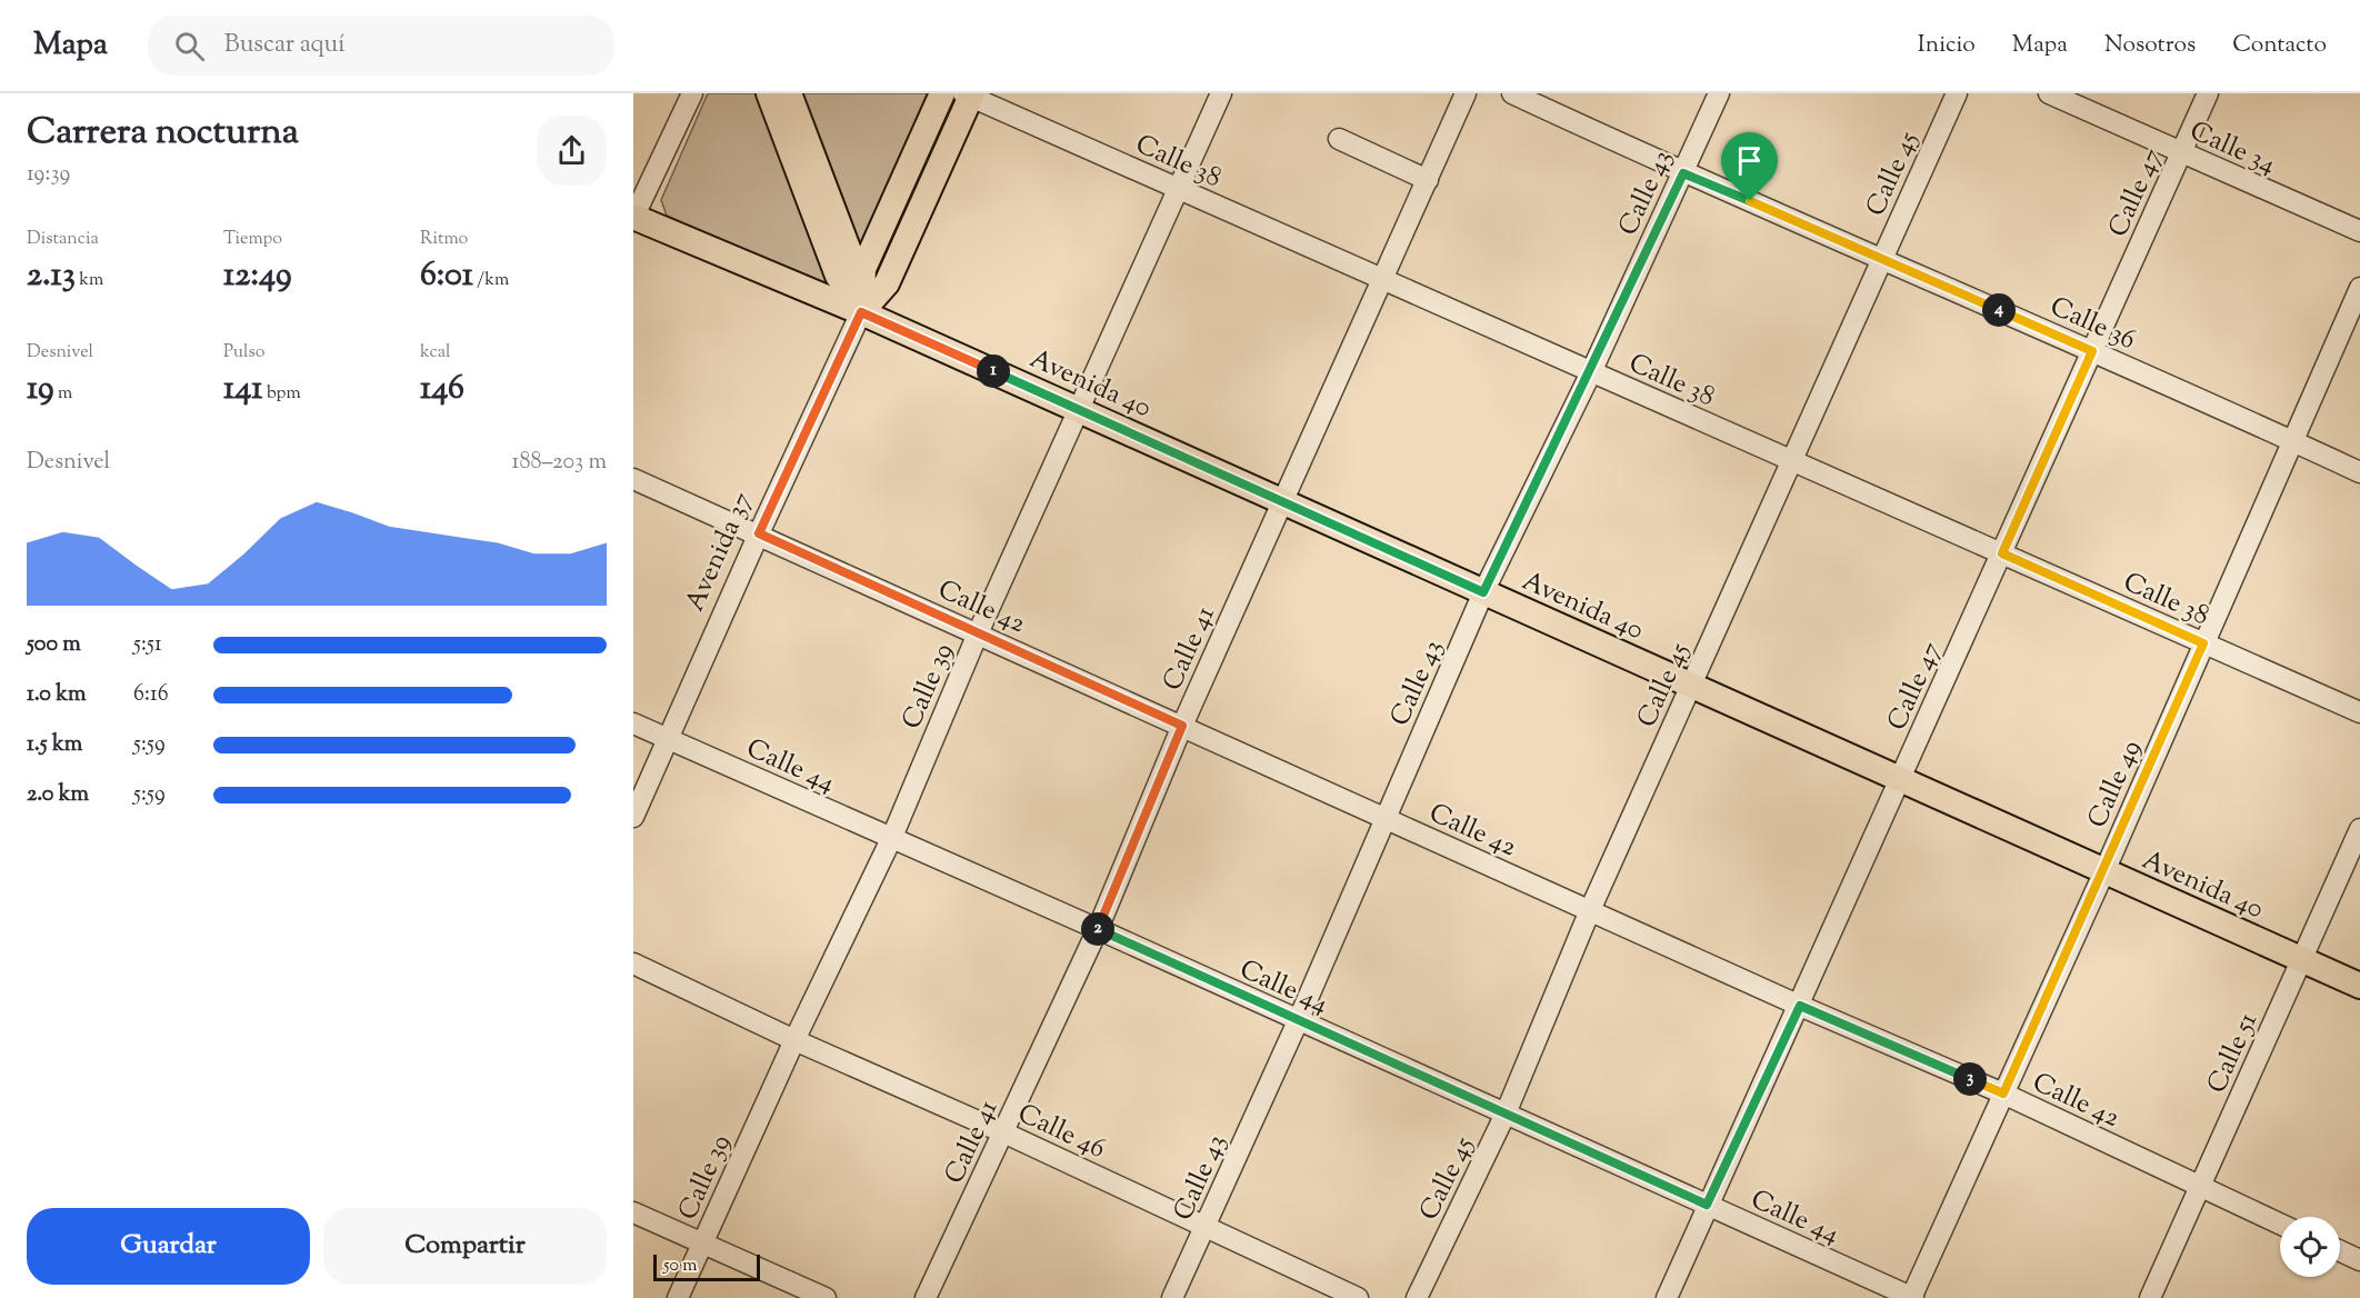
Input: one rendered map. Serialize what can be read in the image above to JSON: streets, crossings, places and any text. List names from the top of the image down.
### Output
{
  "streets": {
    "main road": ["Avenida 40", "Avenida 37"],
    "street": [
      "Calle 34",
      "Calle 38",
      "Calle 45",
      "Calle 43",
      "Calle 47",
      "Calle 36",
      "Calle 42",
      "Calle 41",
      "Calle 39",
      "Calle 44",
      "Calle 49",
      "Calle 51",
      "Calle 46"
    ]
  },
  "crossings": [
    ["Calle 34", "Calle 47"],
    ["Calle 38", "Calle 45"],
    ["Calle 38", "Calle 43"],
    ["Calle 38", "Calle 47"],
    ["Calle 38", "Avenida 37"],
    ["Calle 38", "Calle 41"],
    ["Calle 38", "Calle 39"],
    ["Calle 38", "Calle 49"],
    ["Calle 45", "Calle 36"],
    ["Calle 45", "Avenida 40"],
    ["Calle 45", "Calle 42"],
    ["Calle 45", "Calle 44"],
    ["Calle 43", "Calle 36"],
    ["Calle 43", "Avenida 40"],
    ["Calle 43", "Calle 42"],
    ["Calle 43", "Calle 44"],
    ["Calle 43", "Calle 46"],
    ["Calle 47", "Calle 36"],
    ["Calle 47", "Avenida 40"],
    ["Calle 47", "Calle 42"],
    ["Calle 47", "Calle 44"],
    ["Calle 36", "Calle 49"],
    ["Avenida 40", "Avenida 37"],
    ["Avenida 40", "Calle 41"],
    ["Avenida 40", "Calle 39"],
    ["Avenida 40", "Calle 49"],
    ["Avenida 40", "Calle 51"],
    ["Avenida 37", "Calle 42"],
    ["Avenida 37", "Calle 44"],
    ["Calle 42", "Calle 41"],
    ["Calle 42", "Calle 39"],
    ["Calle 42", "Calle 49"],
    ["Calle 42", "Calle 51"],
    ["Calle 41", "Calle 44"],
    ["Calle 41", "Calle 46"],
    ["Calle 39", "Calle 44"],
    ["Calle 39", "Calle 46"],
    ["Calle 44", "Calle 49"]
  ],
  "scale_bar": "50 m",
  "page": {
    "header": "Mapa",
    "search": "Buscar aquí",
    "nav": [
      "Inicio",
      "Mapa",
      "Nosotros",
      "Contacto"
    ],
    "heading": ["Carrera nocturna", "19:39"],
    "stats": [
      ["Distancia", "2.13 km"],
      ["Tiempo", "12:49"],
      ["Ritmo", "6:01 /km"],
      ["Desnivel", "19 m"],
      ["Pulso", "141 bpm"],
      ["kcal", "146"]
    ],
    "pins": [
      "4",
      "1",
      "2",
      "3"
    ],
    "chart": ["Desnivel", "188–203 m"],
    "list": [
      {
        "name": "500 m",
        "note": "5:51"
      },
      {
        "name": "1.0 km",
        "note": "6:16"
      },
      {
        "name": "1.5 km",
        "note": "5:59"
      },
      {
        "name": "2.0 km",
        "note": "5:59"
      }
    ],
    "buttons": ["Guardar", "Compartir"],
    "scale": "50 m"
  }
}
